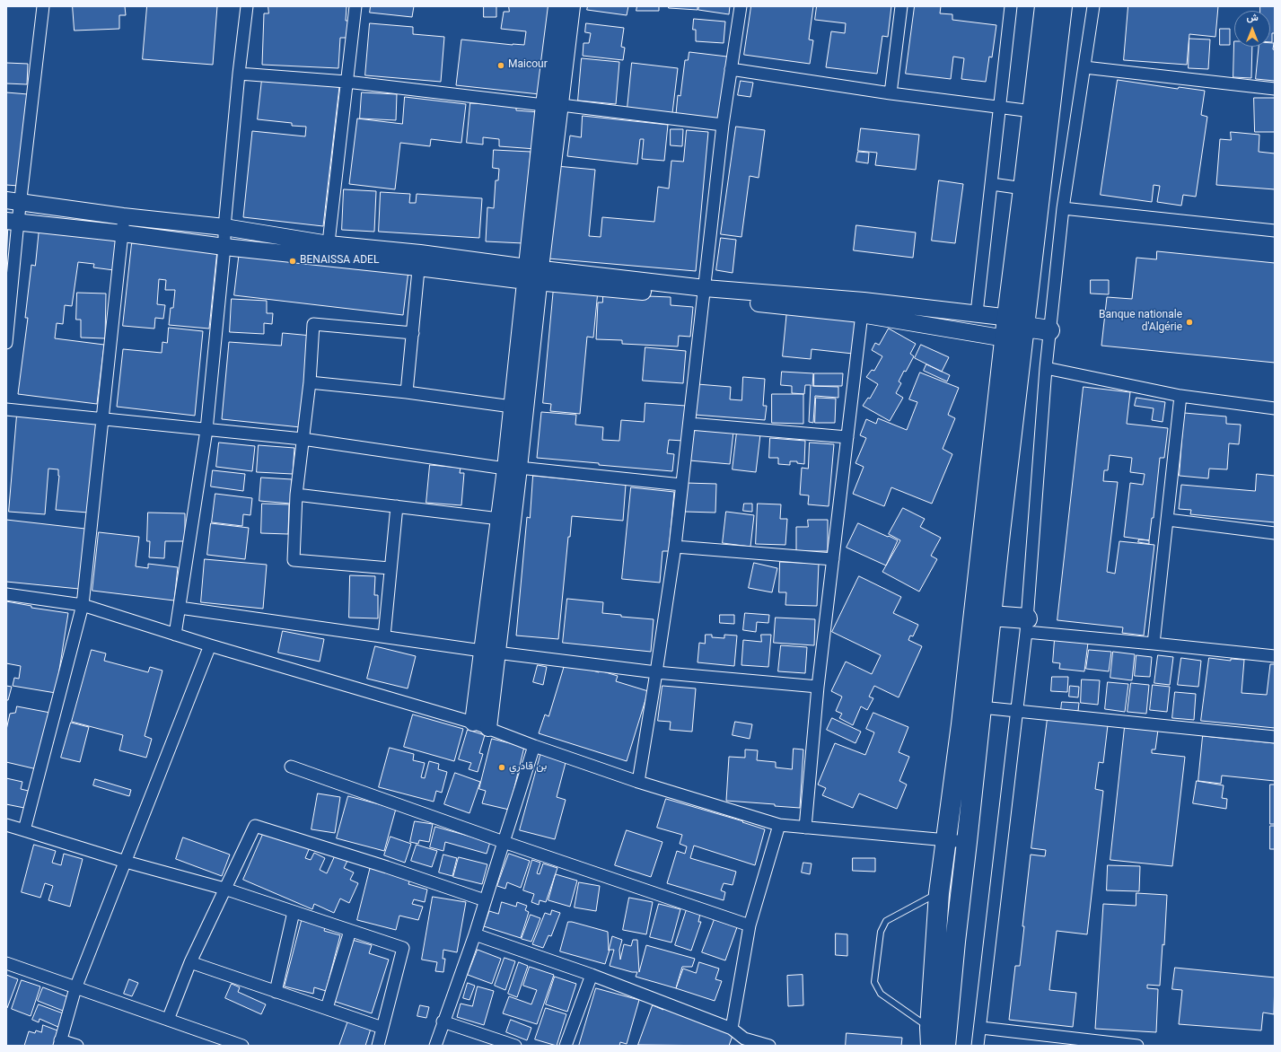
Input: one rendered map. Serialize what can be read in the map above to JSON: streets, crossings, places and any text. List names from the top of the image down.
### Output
{
  "places": [
    "Maicour",
    "BENAISSA ADEL",
    "Banque nationale d'Algérie",
    "بن قادري"
  ],
  "north": "top"
}
